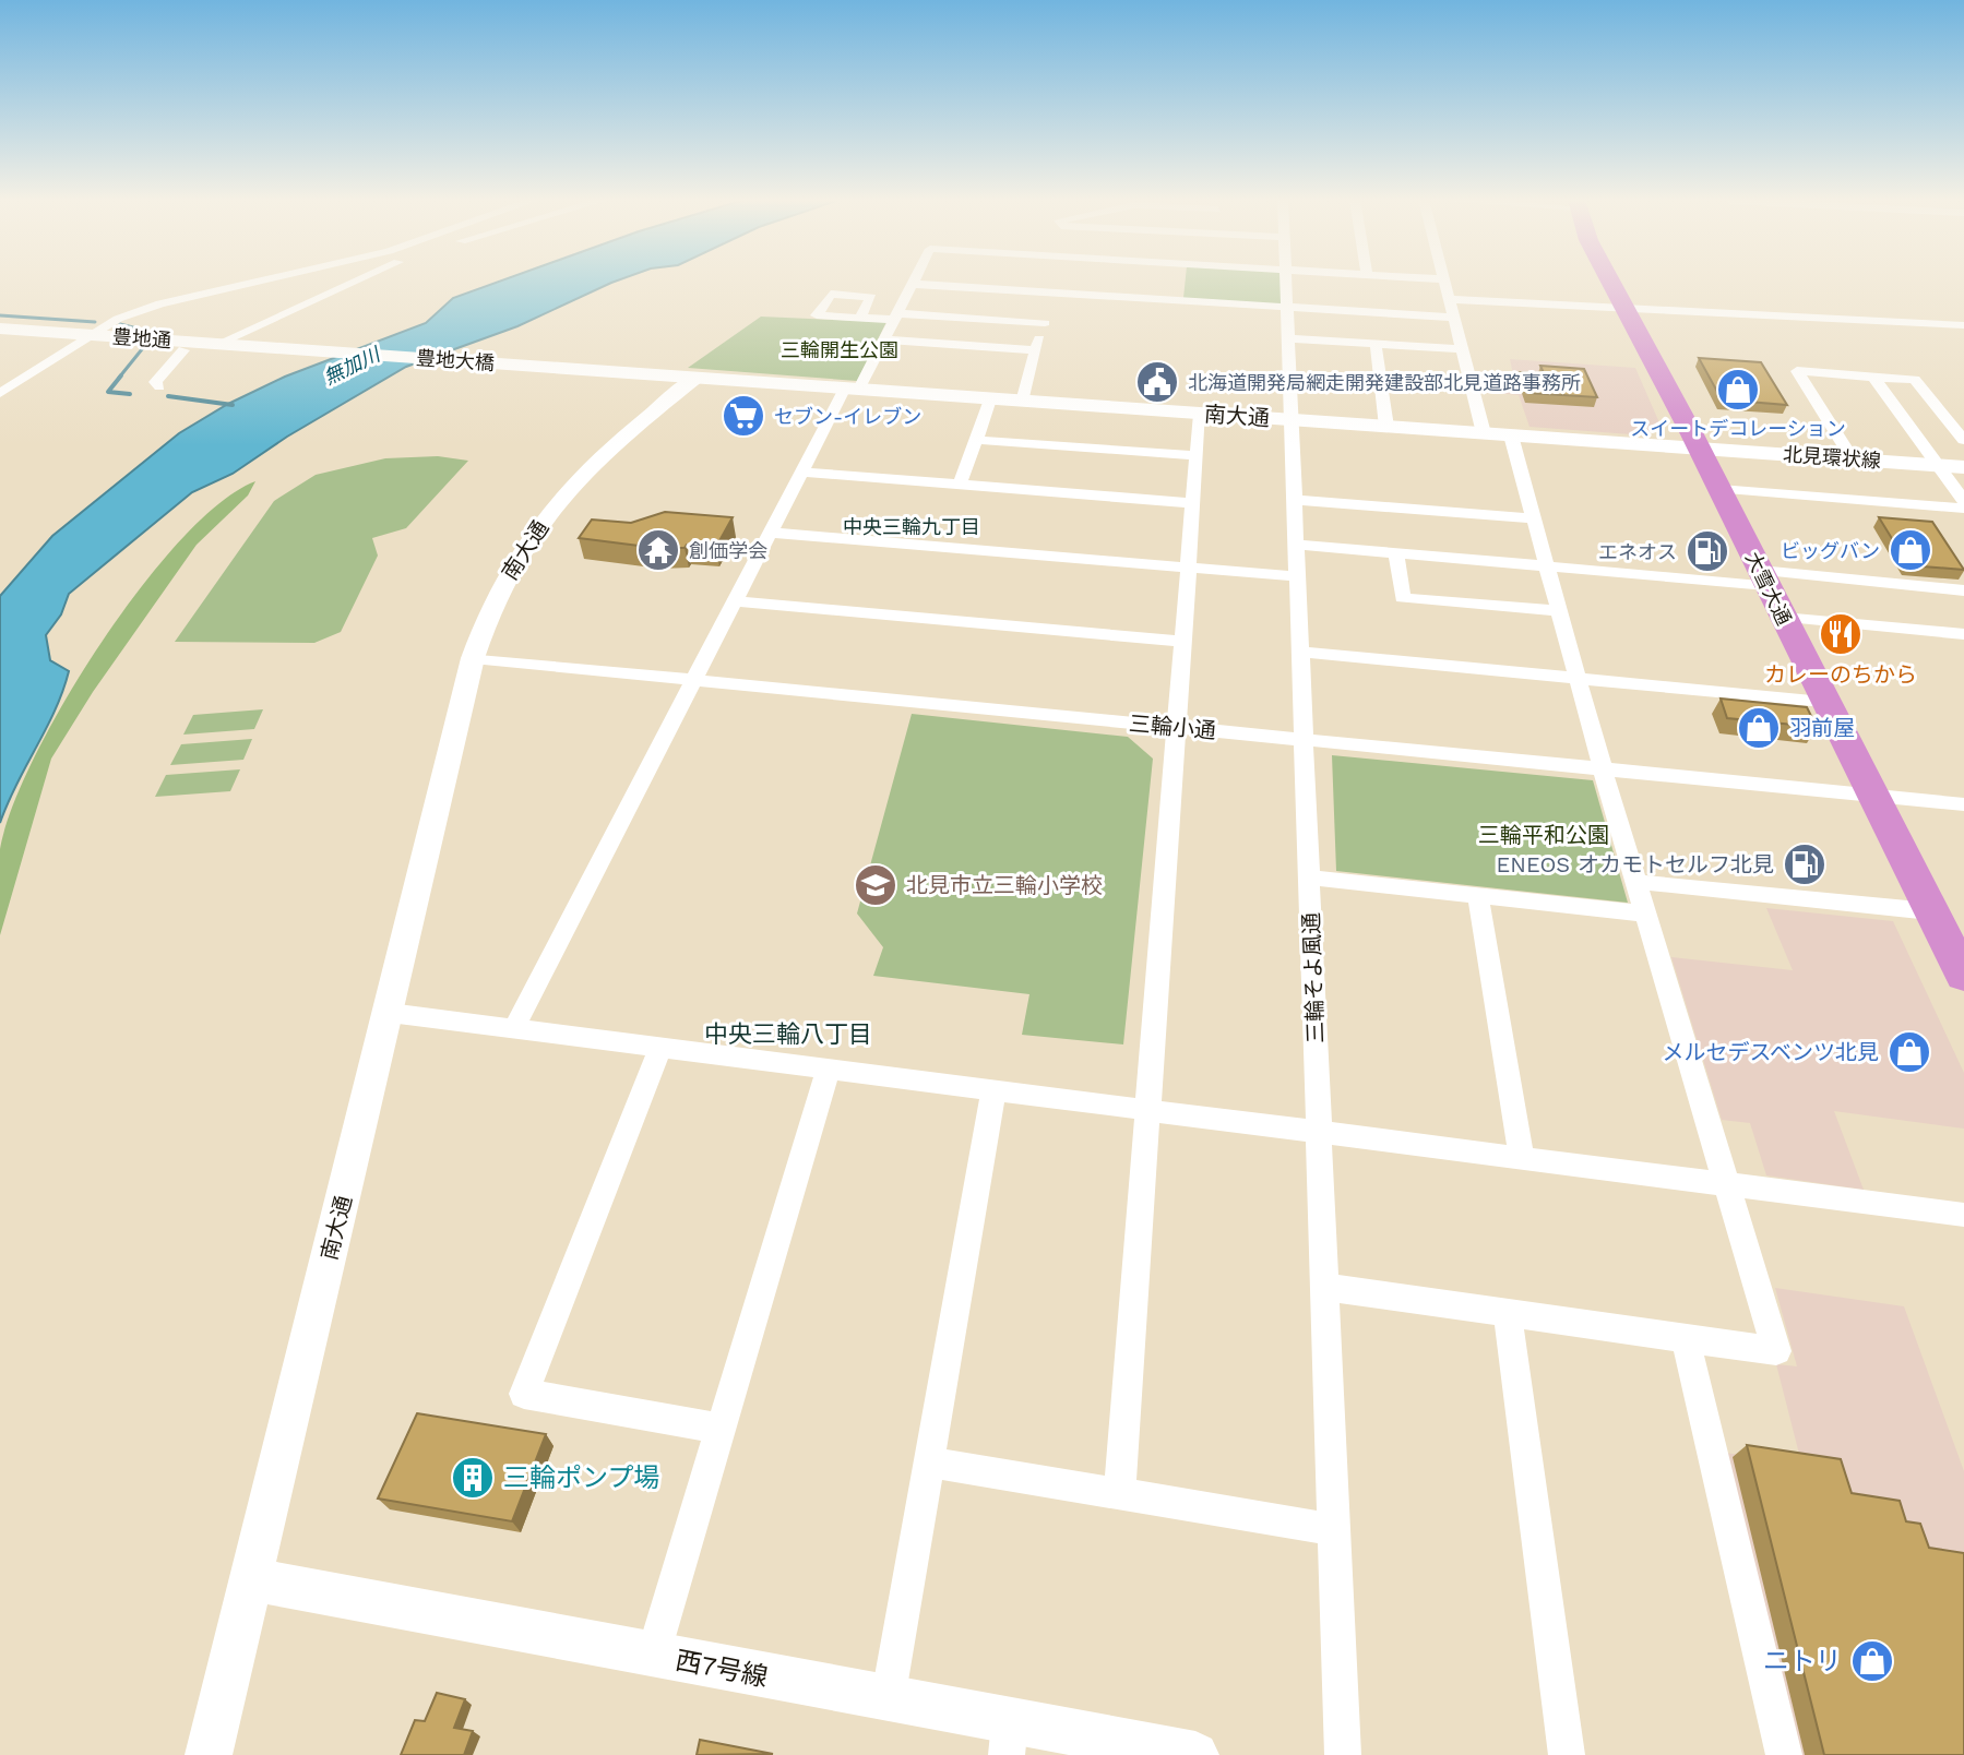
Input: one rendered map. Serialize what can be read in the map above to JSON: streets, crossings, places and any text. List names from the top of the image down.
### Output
{
  "streets": {
    "highway": ["大雪大通"],
    "main road": [
      "豊地通",
      "豊地大橋",
      "南大通",
      "北見環状線"
    ],
    "street": ["三輪小通", "三輪そよ風通", "西7号線"]
  },
  "crossings": [
    ["豊地通", "豊地大橋"],
    ["豊地大橋", "南大通"],
    ["南大通", "北見環状線"],
    ["南大通", "大雪大通"],
    ["南大通", "三輪小通"],
    ["南大通", "三輪そよ風通"],
    ["南大通", "西7号線"],
    ["北見環状線", "大雪大通"],
    ["大雪大通", "三輪小通"],
    ["三輪小通", "三輪そよ風通"]
  ],
  "districts": ["中央三輪九丁目", "中央三輪八丁目"],
  "water": ["無加川"],
  "parks": ["三輪開生公園", "三輪平和公園"],
  "places": {
    "public building": ["北海道開発局網走開発建設部北見道路事務所"],
    "shop": [
      "スイートデコレーション",
      "ビッグバン",
      "羽前屋",
      "メルセデスベンツ北見",
      "ニトリ"
    ],
    "supermarket": ["セブン-イレブン"],
    "temple": ["創価学会"],
    "fuel station": ["エネオス", "ENEOS オカモトセルフ北見"],
    "restaurant": ["カレーのちから"],
    "school or university": ["北見市立三輪小学校"],
    "building": ["三輪ポンプ場"]
  }
}
